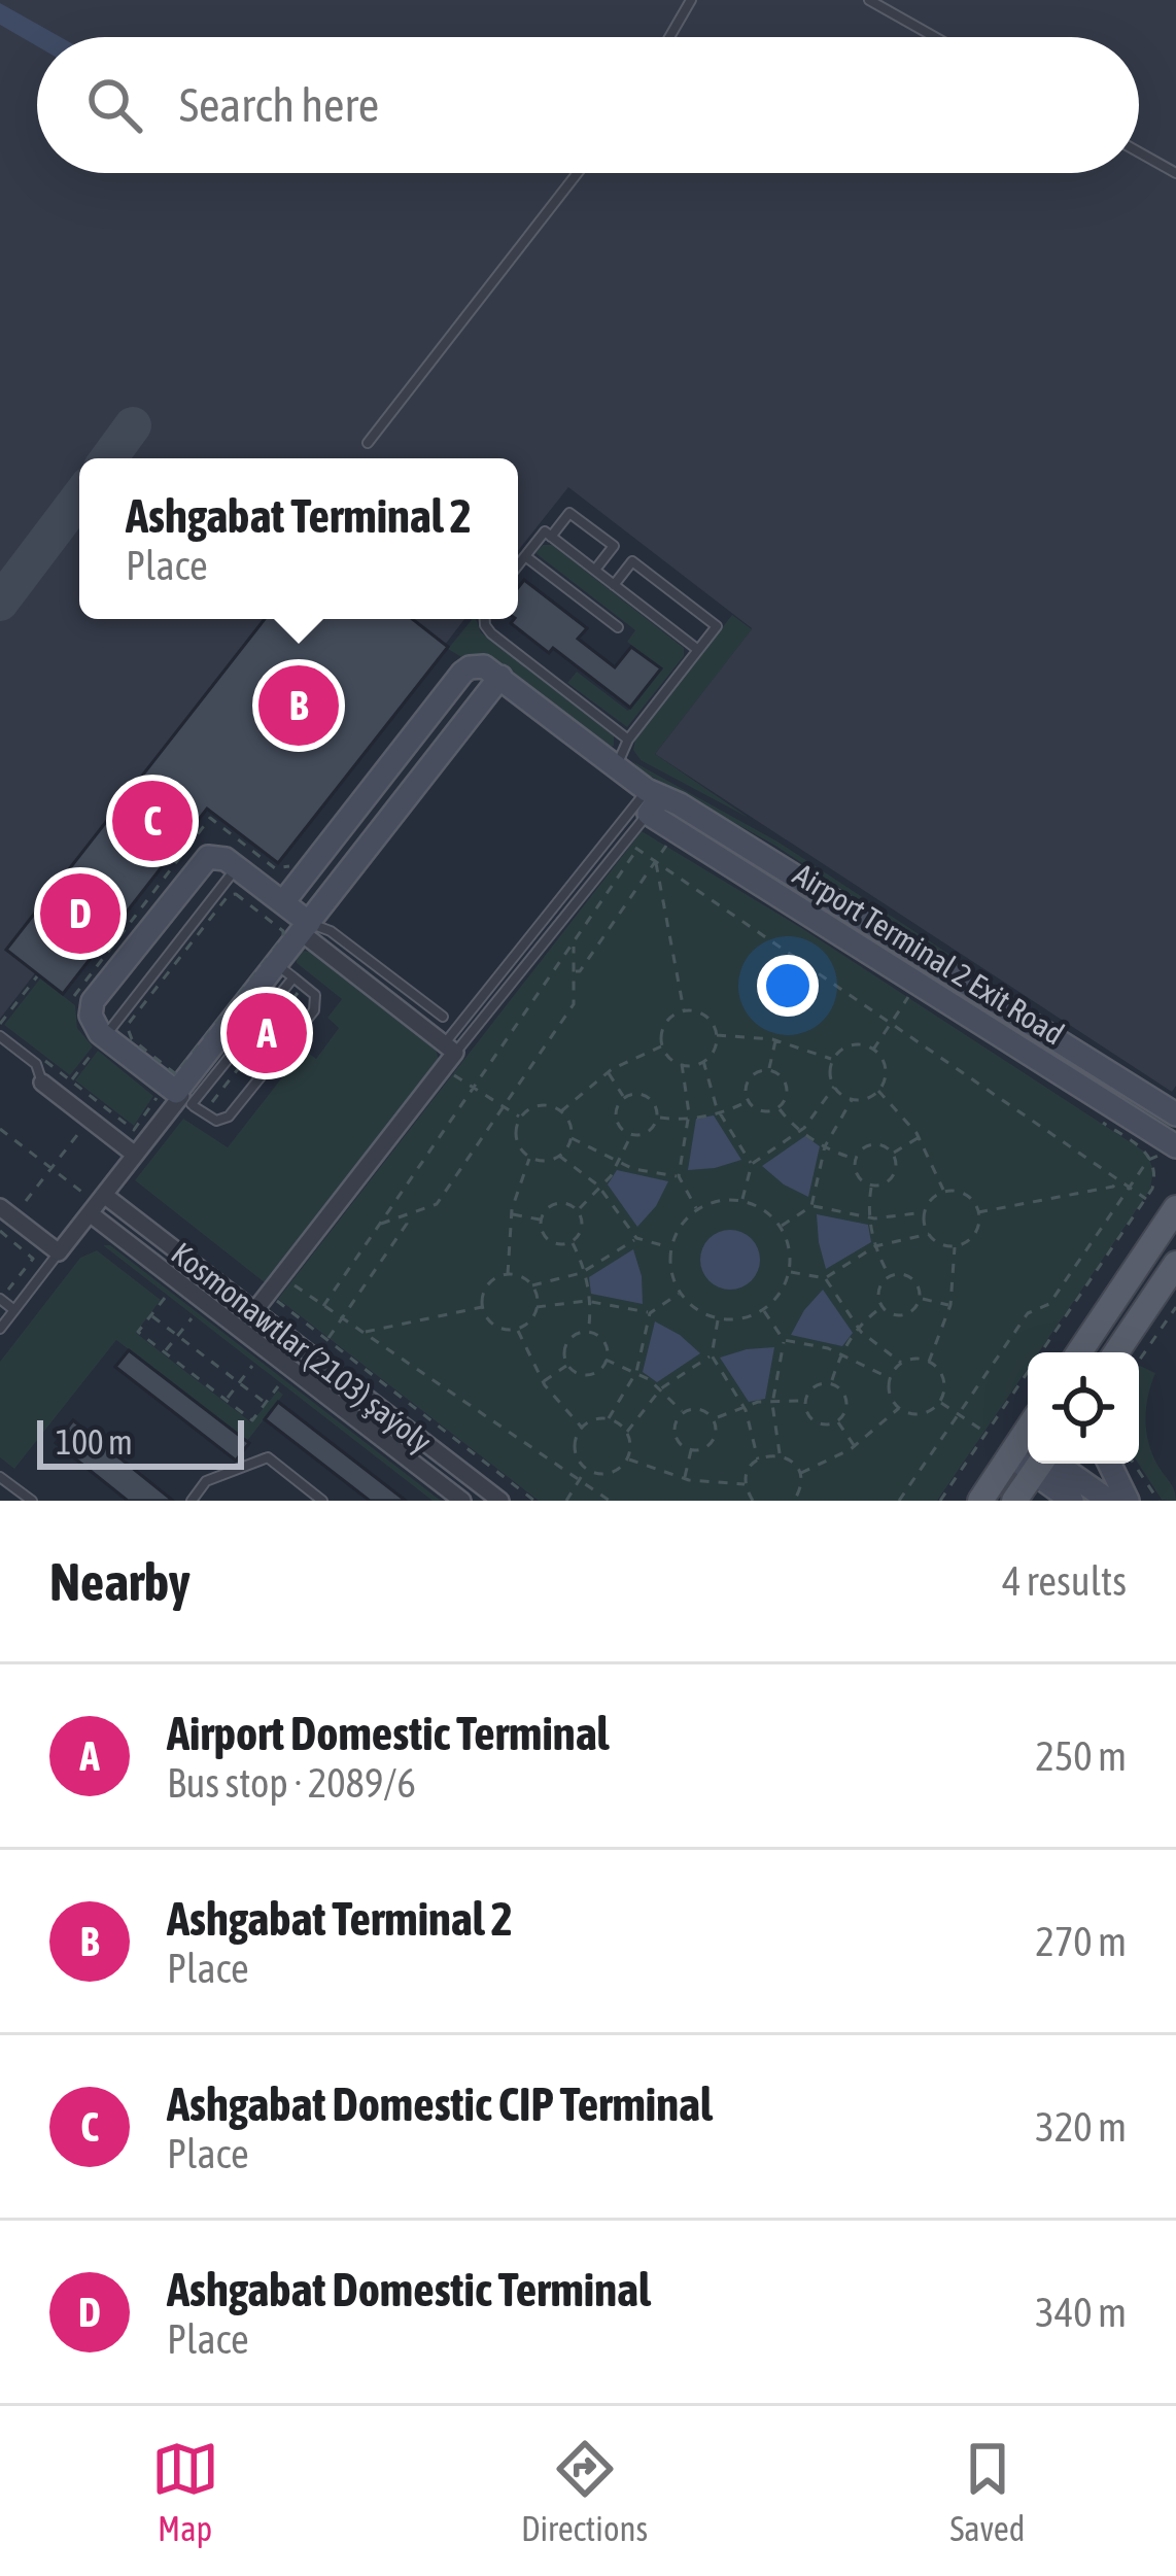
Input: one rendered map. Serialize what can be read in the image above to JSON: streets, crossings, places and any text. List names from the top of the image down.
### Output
{
  "streets": {
    "street": ["Airport Terminal 2 Exit Road", "Kosmonawtlar (2103) şaýoly"]
  },
  "scale_bar": "100 m",
  "page": {
    "search": "Search here",
    "popup": ["Ashgabat Terminal 2", "Place"],
    "pins": [
      "B",
      "C",
      "D",
      "A"
    ],
    "scale": "100 m",
    "heading": ["Nearby", "4 results"],
    "list": [
      {
        "mark": "A",
        "name": "Airport Domestic Terminal",
        "note": "Bus stop · 2089/6",
        "value": "250 m"
      },
      {
        "mark": "B",
        "name": "Ashgabat Terminal 2",
        "note": "Place",
        "value": "270 m"
      },
      {
        "mark": "C",
        "name": "Ashgabat Domestic CIP Terminal",
        "note": "Place",
        "value": "320 m"
      },
      {
        "mark": "D",
        "name": "Ashgabat Domestic Terminal",
        "note": "Place",
        "value": "340 m"
      }
    ],
    "nav": ["Map", "Directions", "Saved"]
  }
}
